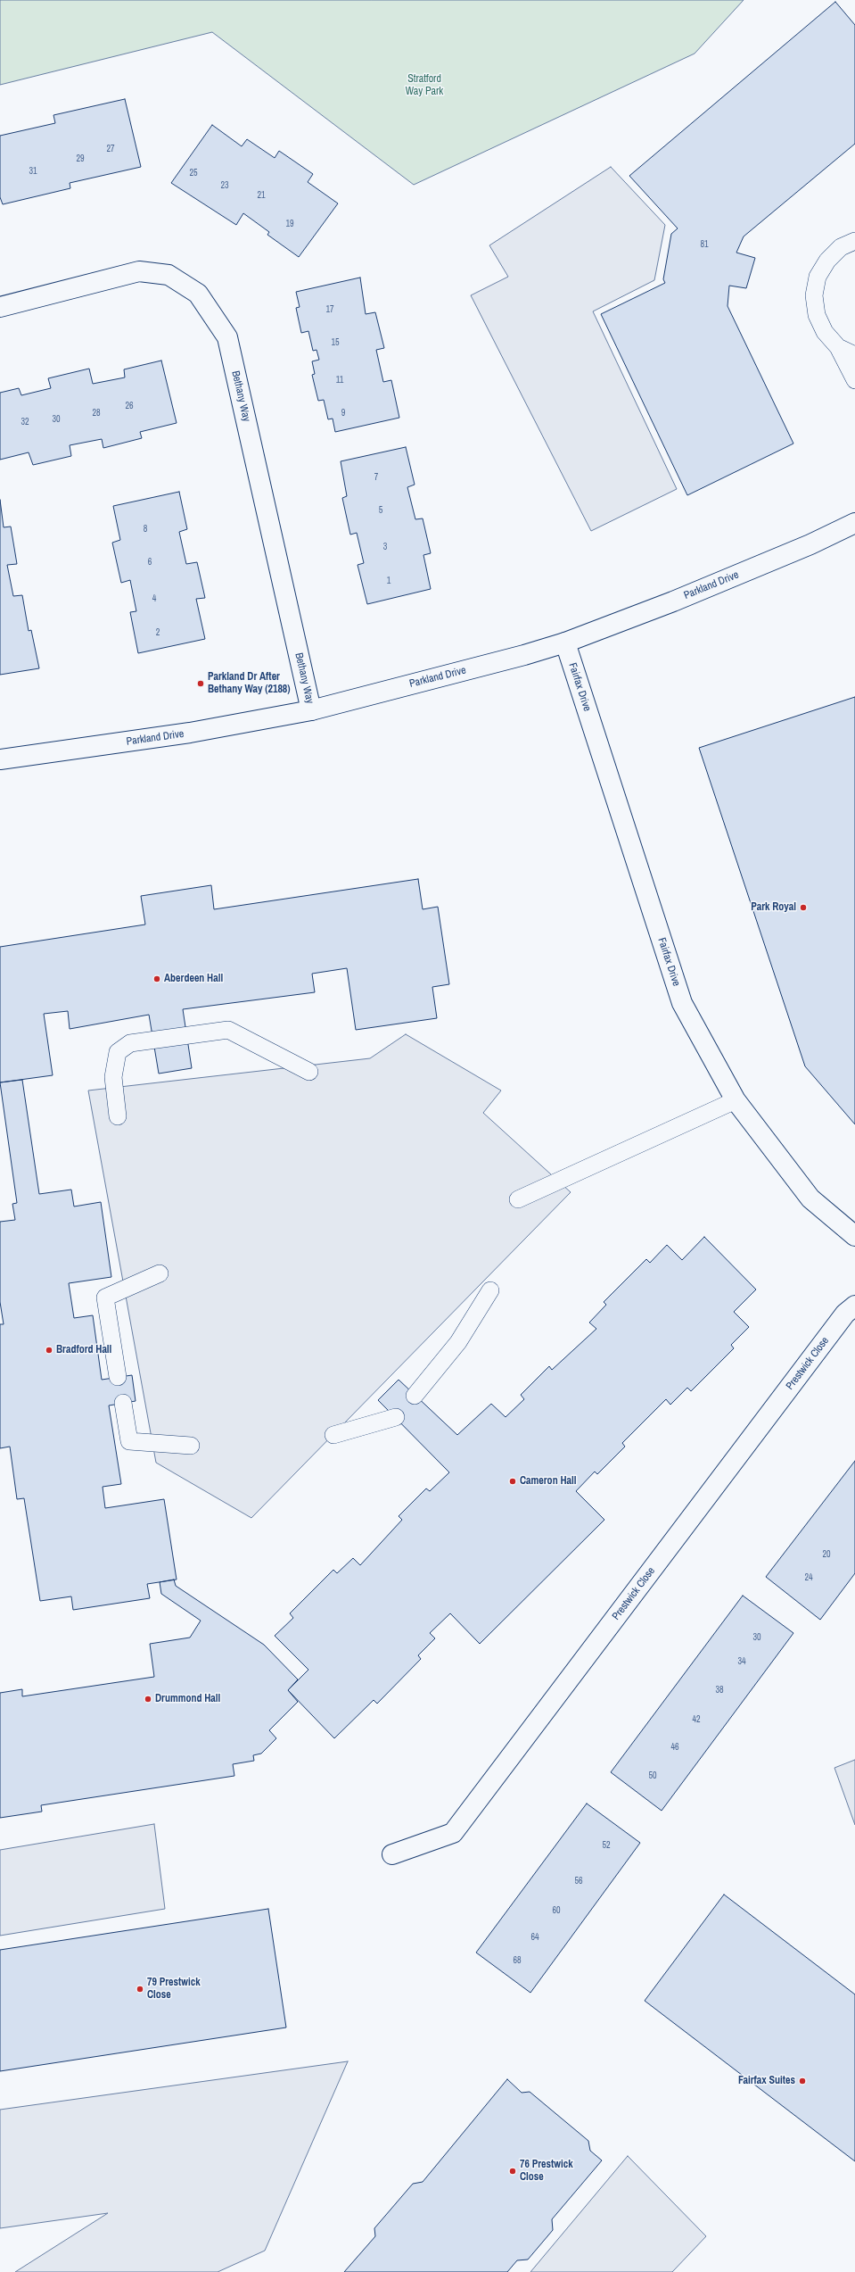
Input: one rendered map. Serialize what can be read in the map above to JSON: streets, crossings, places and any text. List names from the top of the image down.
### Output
{
  "streets": {
    "street": [
      "Bethany Way",
      "Parkland Drive",
      "Fairfax Drive",
      "Prestwick Close"
    ]
  },
  "crossings": [
    ["Bethany Way", "Parkland Drive"],
    ["Parkland Drive", "Fairfax Drive"]
  ],
  "parks": ["Stratford Way Park"],
  "places": [
    "Parkland Dr After Bethany Way (2188)",
    "Park Royal",
    "Aberdeen Hall",
    "Bradford Hall",
    "Cameron Hall",
    "Drummond Hall",
    "79 Prestwick Close",
    "Fairfax Suites",
    "76 Prestwick Close"
  ],
  "house_numbers": [
    "27",
    "29",
    "31",
    "25",
    "23",
    "21",
    "19",
    "81",
    "17",
    "15",
    "11",
    "26",
    "28",
    "9",
    "30",
    "32",
    "7",
    "5",
    "8",
    "3",
    "6",
    "1",
    "4",
    "2",
    "20",
    "24",
    "30",
    "34",
    "38",
    "42",
    "46",
    "50",
    "52",
    "56",
    "60",
    "64",
    "68"
  ]
}
